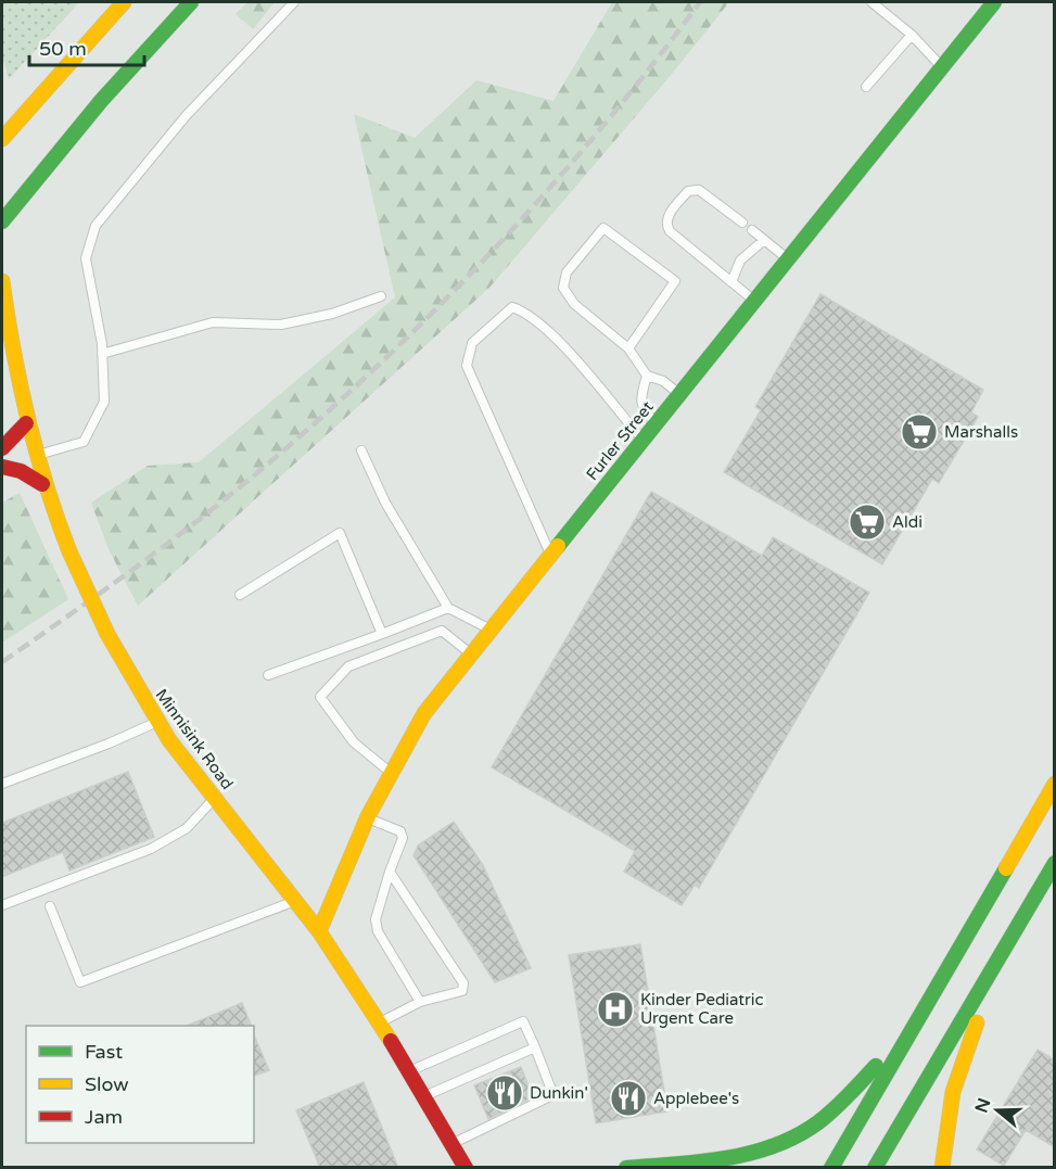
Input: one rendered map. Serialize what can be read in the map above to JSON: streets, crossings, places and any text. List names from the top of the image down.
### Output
{
  "streets": {
    "main road": ["Furler Street", "Minnisink Road"]
  },
  "crossings": [
    ["Furler Street", "Minnisink Road"]
  ],
  "places": {
    "supermarket": ["Marshalls", "Aldi"],
    "hospital": ["Kinder Pediatric Urgent Care"],
    "restaurant": ["Dunkin'", "Applebee's"]
  },
  "legend": ["Fast", "Slow", "Jam"],
  "scale_bar": "50 m",
  "north": "left"
}
